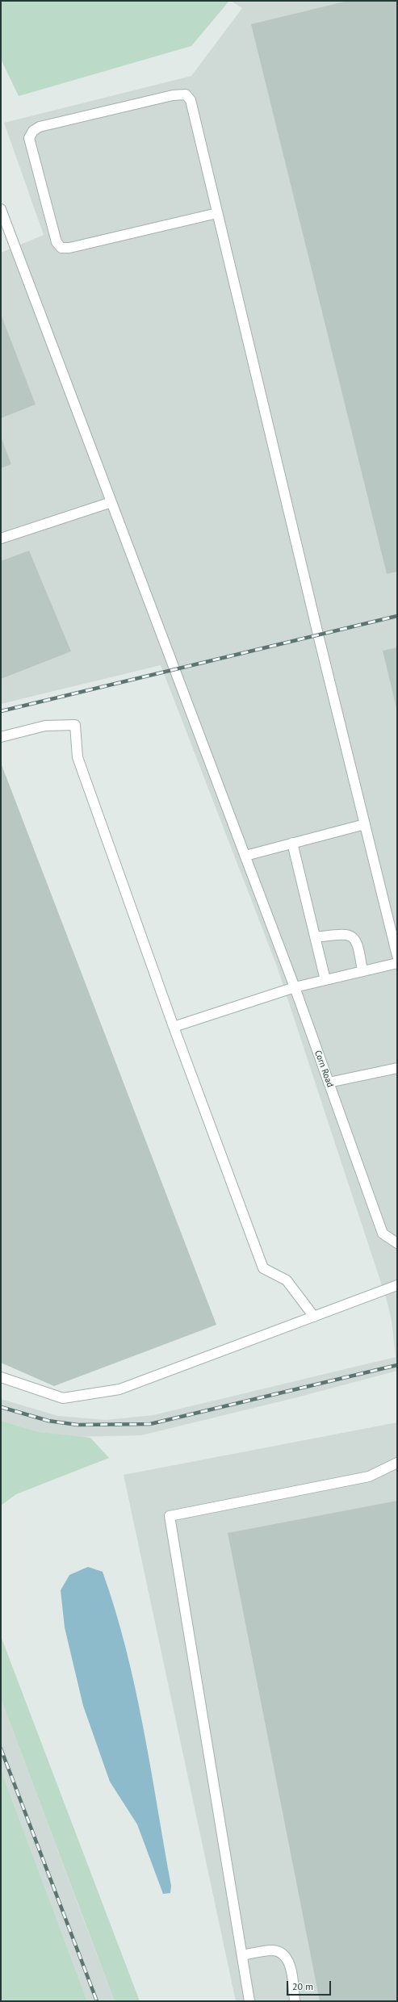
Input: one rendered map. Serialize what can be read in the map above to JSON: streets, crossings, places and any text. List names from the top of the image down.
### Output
{
  "streets": {
    "street": ["Corn Road"]
  },
  "scale_bar": "20 m"
}
